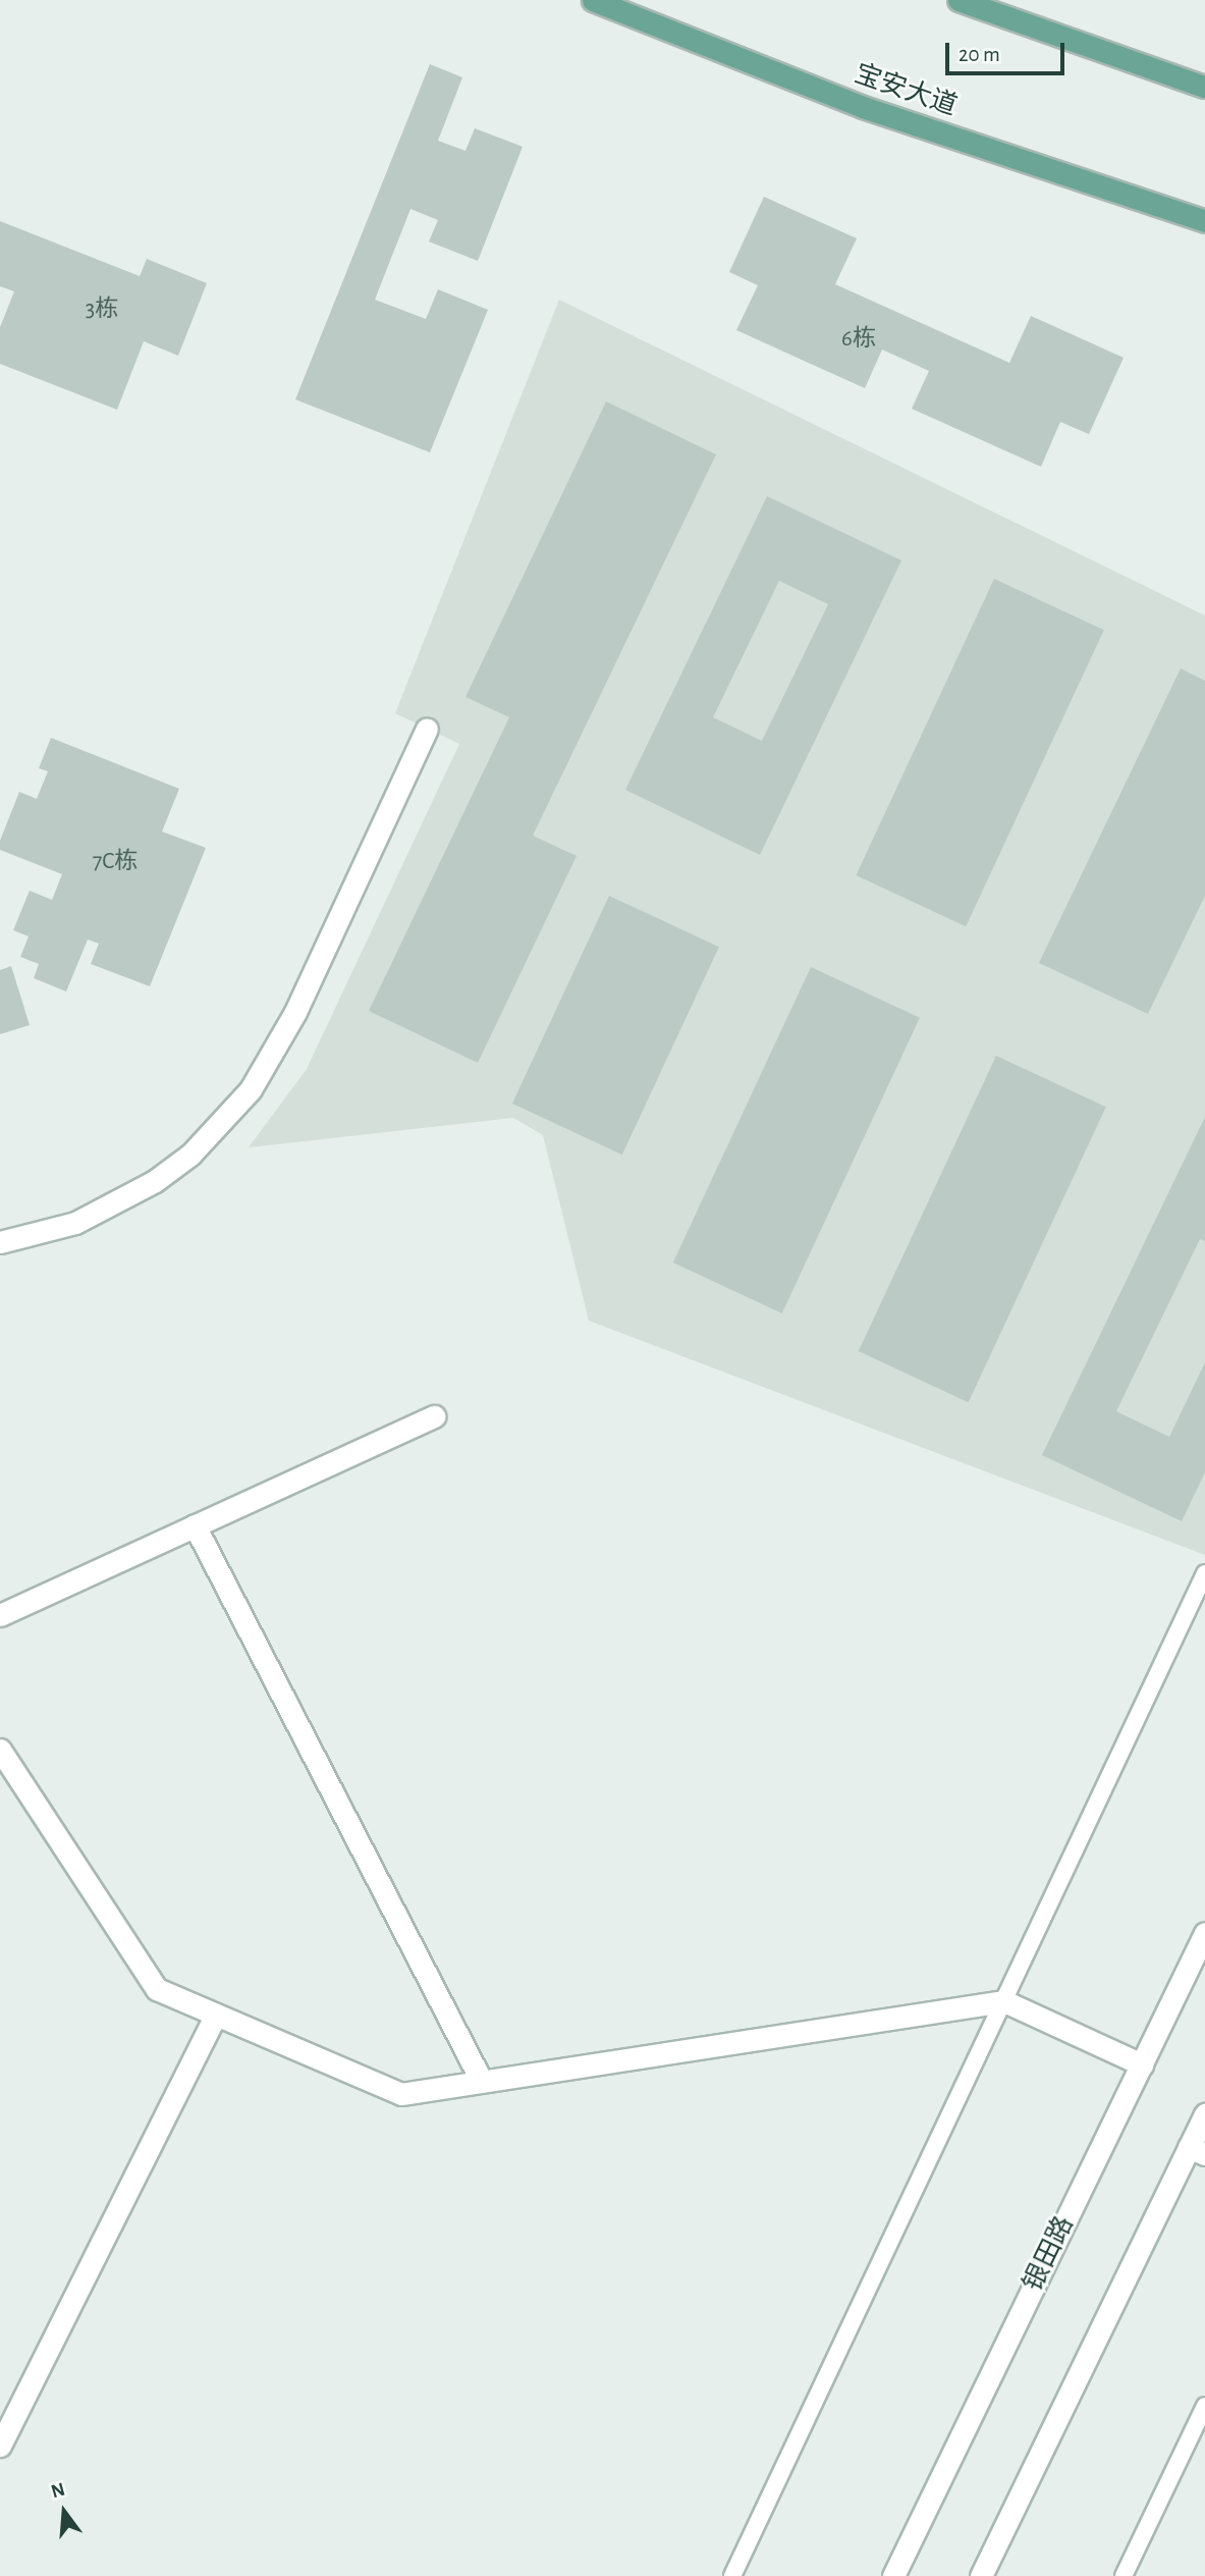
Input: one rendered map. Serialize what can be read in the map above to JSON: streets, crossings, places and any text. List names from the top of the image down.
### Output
{
  "streets": {
    "main road": ["宝安大道"],
    "street": ["银田路"]
  },
  "house_numbers": ["3栋", "6栋", "7C栋"],
  "scale_bar": "20 m",
  "north": "top"
}
